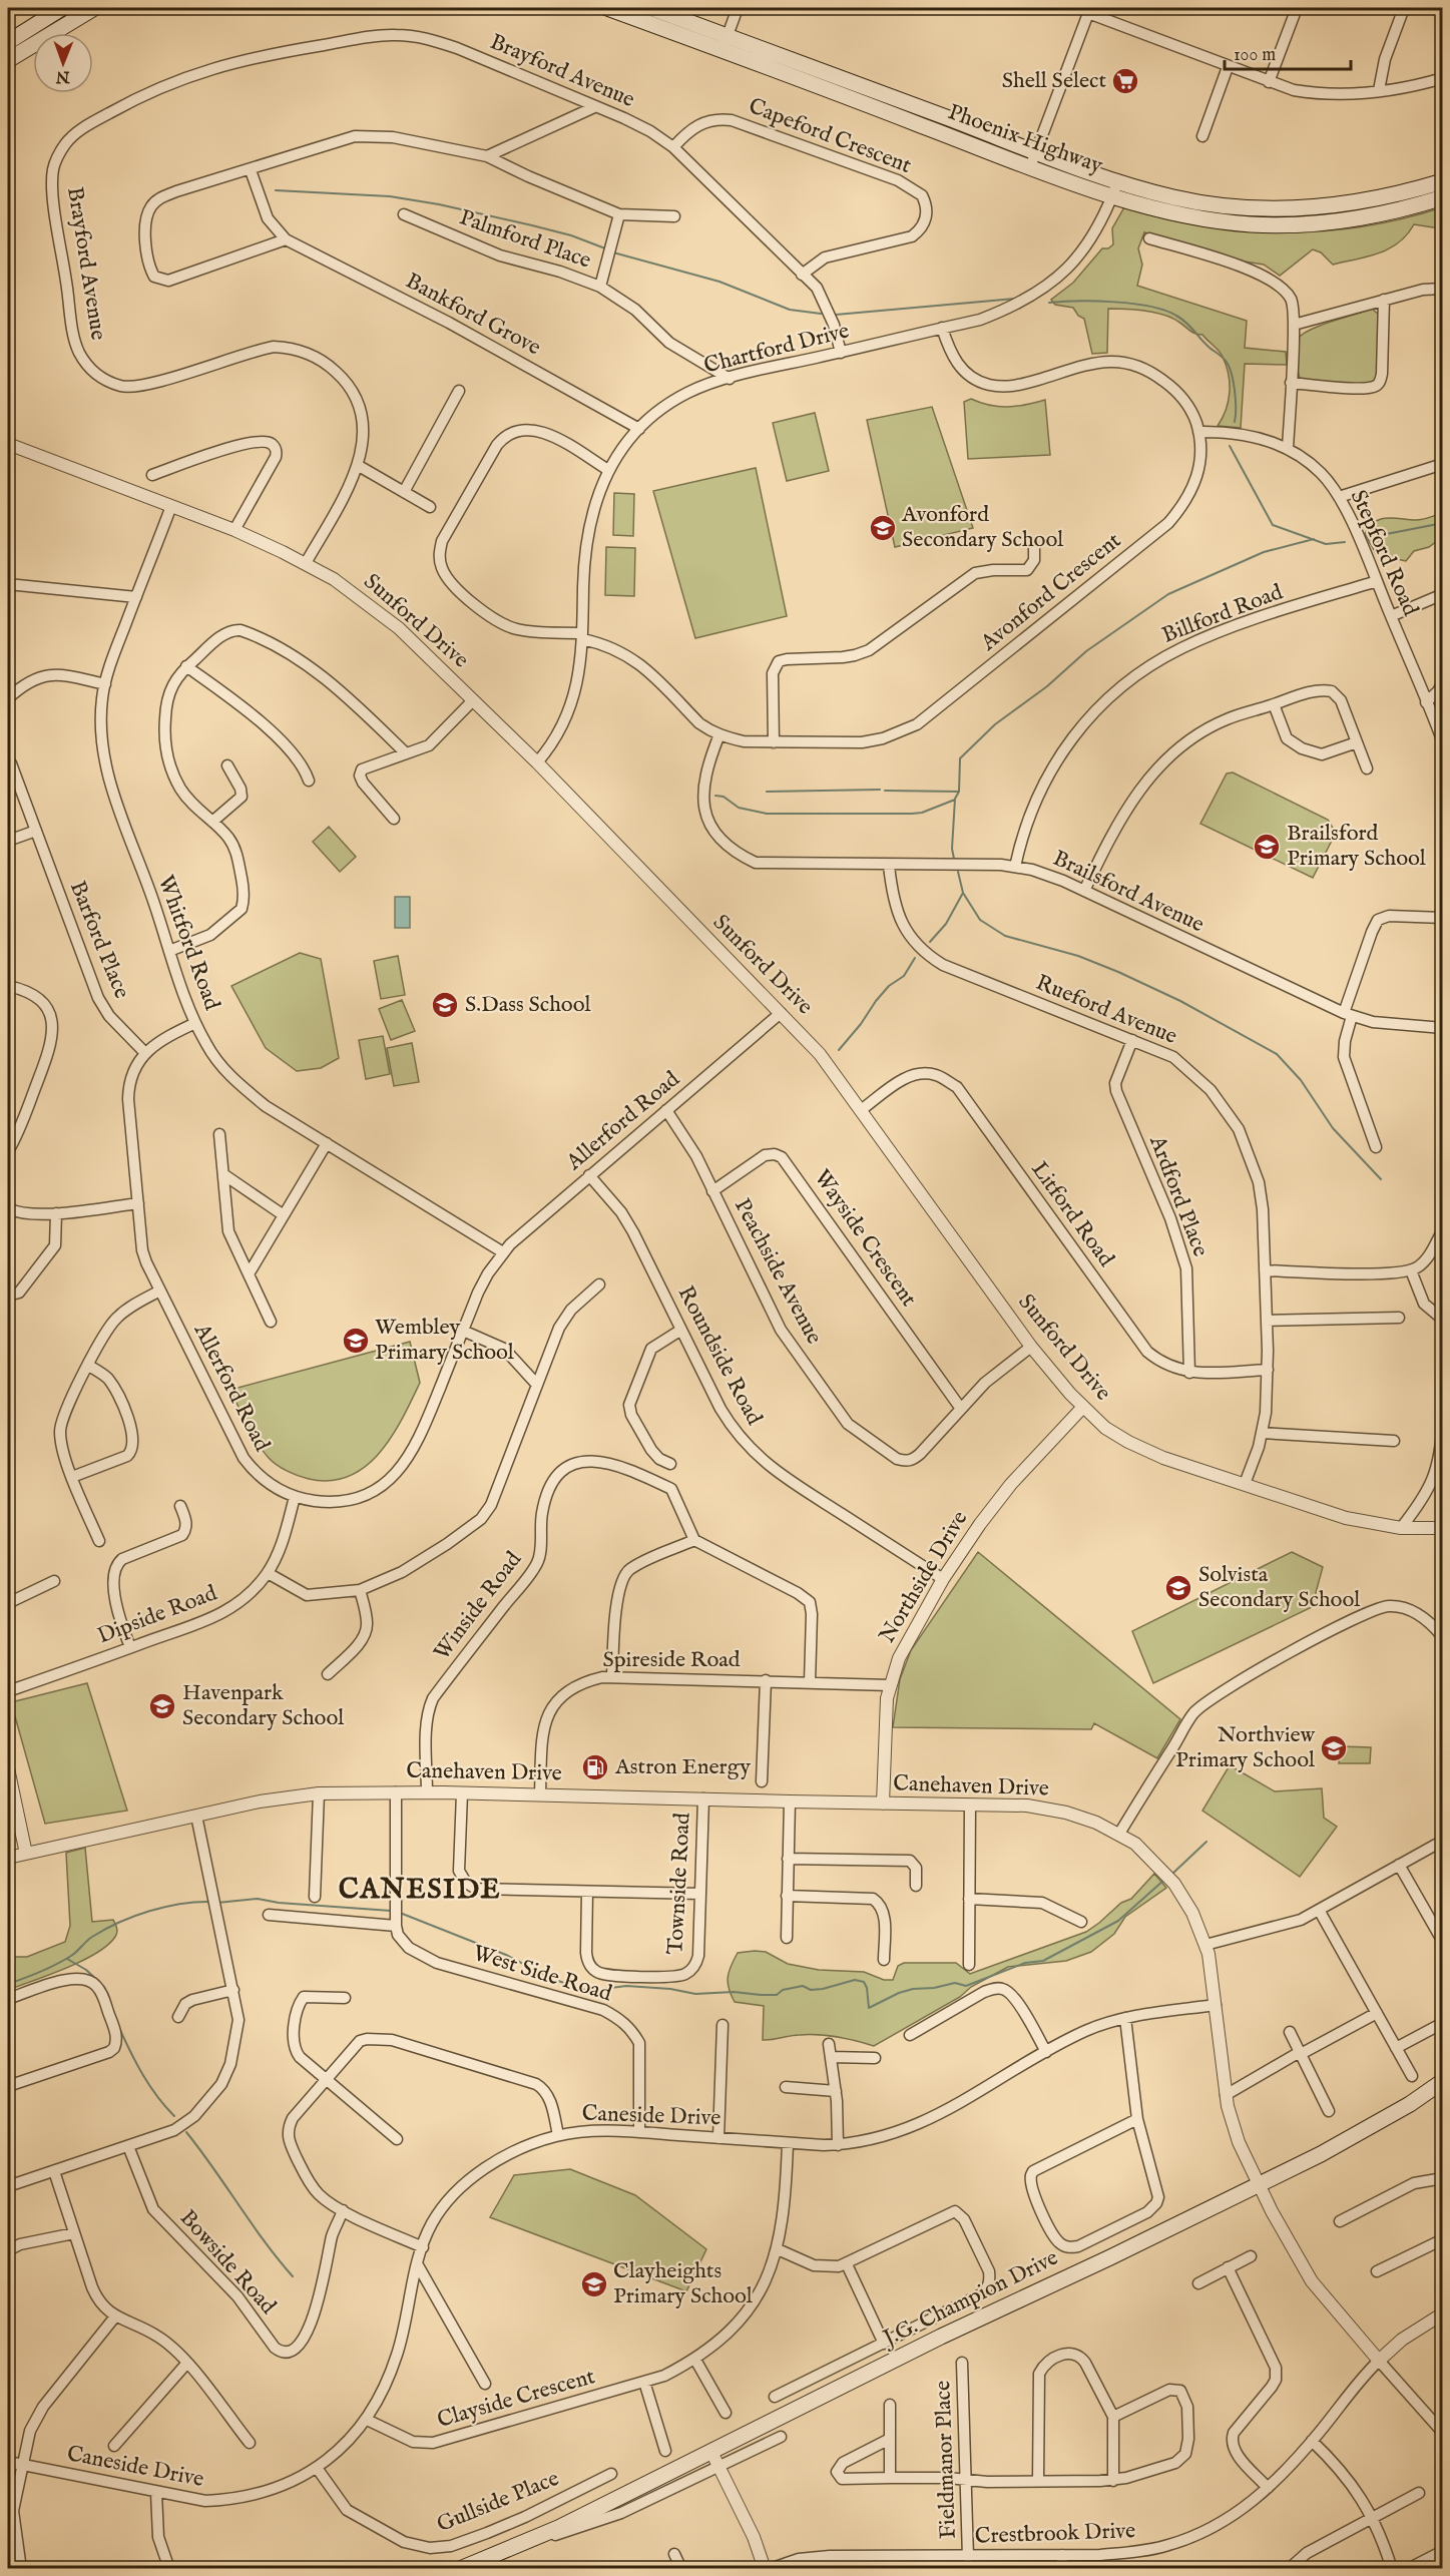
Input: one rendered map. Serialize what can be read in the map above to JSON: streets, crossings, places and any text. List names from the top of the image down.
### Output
{
  "streets": {
    "main road": ["Phoenix Highway", "J.G. Champion Drive"],
    "street": [
      "Brayford Avenue",
      "Capeford Crescent",
      "Palmford Place",
      "Bankford Grove",
      "Chartford Drive",
      "Stepford Road",
      "Avonford Crescent",
      "Billford Road",
      "Sunford Drive",
      "Brailsford Avenue",
      "Barford Place",
      "Whitford Road",
      "Rueford Avenue",
      "Allerford Road",
      "Ardford Place",
      "Litford Road",
      "Wayside Crescent",
      "Peachside Avenue",
      "Roundside Road",
      "Northside Drive",
      "Winside Road",
      "Dipside Road",
      "Spireside Road",
      "Canehaven Drive",
      "Townside Road",
      "West Side Road",
      "Caneside Drive",
      "Bowside Road",
      "Clayside Crescent",
      "Fieldmanor Place",
      "Gullside Place",
      "Crestbrook Drive"
    ]
  },
  "crossings": [
    ["Brayford Avenue", "Capeford Crescent"],
    ["Brayford Avenue", "Chartford Drive"],
    ["Brayford Avenue", "Sunford Drive"],
    ["Phoenix Highway", "Chartford Drive"],
    ["Palmford Place", "Chartford Drive"],
    ["Bankford Grove", "Chartford Drive"],
    ["Chartford Drive", "Avonford Crescent"],
    ["Chartford Drive", "Sunford Drive"],
    ["Stepford Road", "Avonford Crescent"],
    ["Stepford Road", "Billford Road"],
    ["Avonford Crescent", "Brailsford Avenue"],
    ["Billford Road", "Brailsford Avenue"],
    ["Sunford Drive", "Whitford Road"],
    ["Sunford Drive", "Rueford Avenue"],
    ["Sunford Drive", "Allerford Road"],
    ["Sunford Drive", "Litford Road"],
    ["Sunford Drive", "Peachside Avenue"],
    ["Sunford Drive", "Northside Drive"],
    ["Brailsford Avenue", "Rueford Avenue"],
    ["Barford Place", "Allerford Road"],
    ["Whitford Road", "Allerford Road"],
    ["Rueford Avenue", "Ardford Place"],
    ["Rueford Avenue", "Litford Road"],
    ["Allerford Road", "Peachside Avenue"],
    ["Allerford Road", "Roundside Road"],
    ["Allerford Road", "Dipside Road"],
    ["Ardford Place", "Litford Road"],
    ["Wayside Crescent", "Peachside Avenue"],
    ["Roundside Road", "Northside Drive"],
    ["Northside Drive", "Spireside Road"],
    ["Northside Drive", "Canehaven Drive"],
    ["Winside Road", "Canehaven Drive"],
    ["Spireside Road", "Canehaven Drive"],
    ["Canehaven Drive", "Townside Road"],
    ["West Side Road", "Caneside Drive"],
    ["Caneside Drive", "Clayside Crescent"],
    ["Caneside Drive", "Gullside Place"],
    ["Fieldmanor Place", "Crestbrook Drive"]
  ],
  "districts": ["CANESIDE"],
  "places": {
    "supermarket": ["Shell Select"],
    "school or university": [
      "Avonford Secondary School",
      "Brailsford Primary School",
      "S.Dass School",
      "Wembley Primary School",
      "Solvista Secondary School",
      "Havenpark Secondary School",
      "Northview Primary School",
      "Clayheights Primary School"
    ],
    "fuel station": ["Astron Energy"]
  },
  "scale_bar": "100 m",
  "north": "bottom"
}
